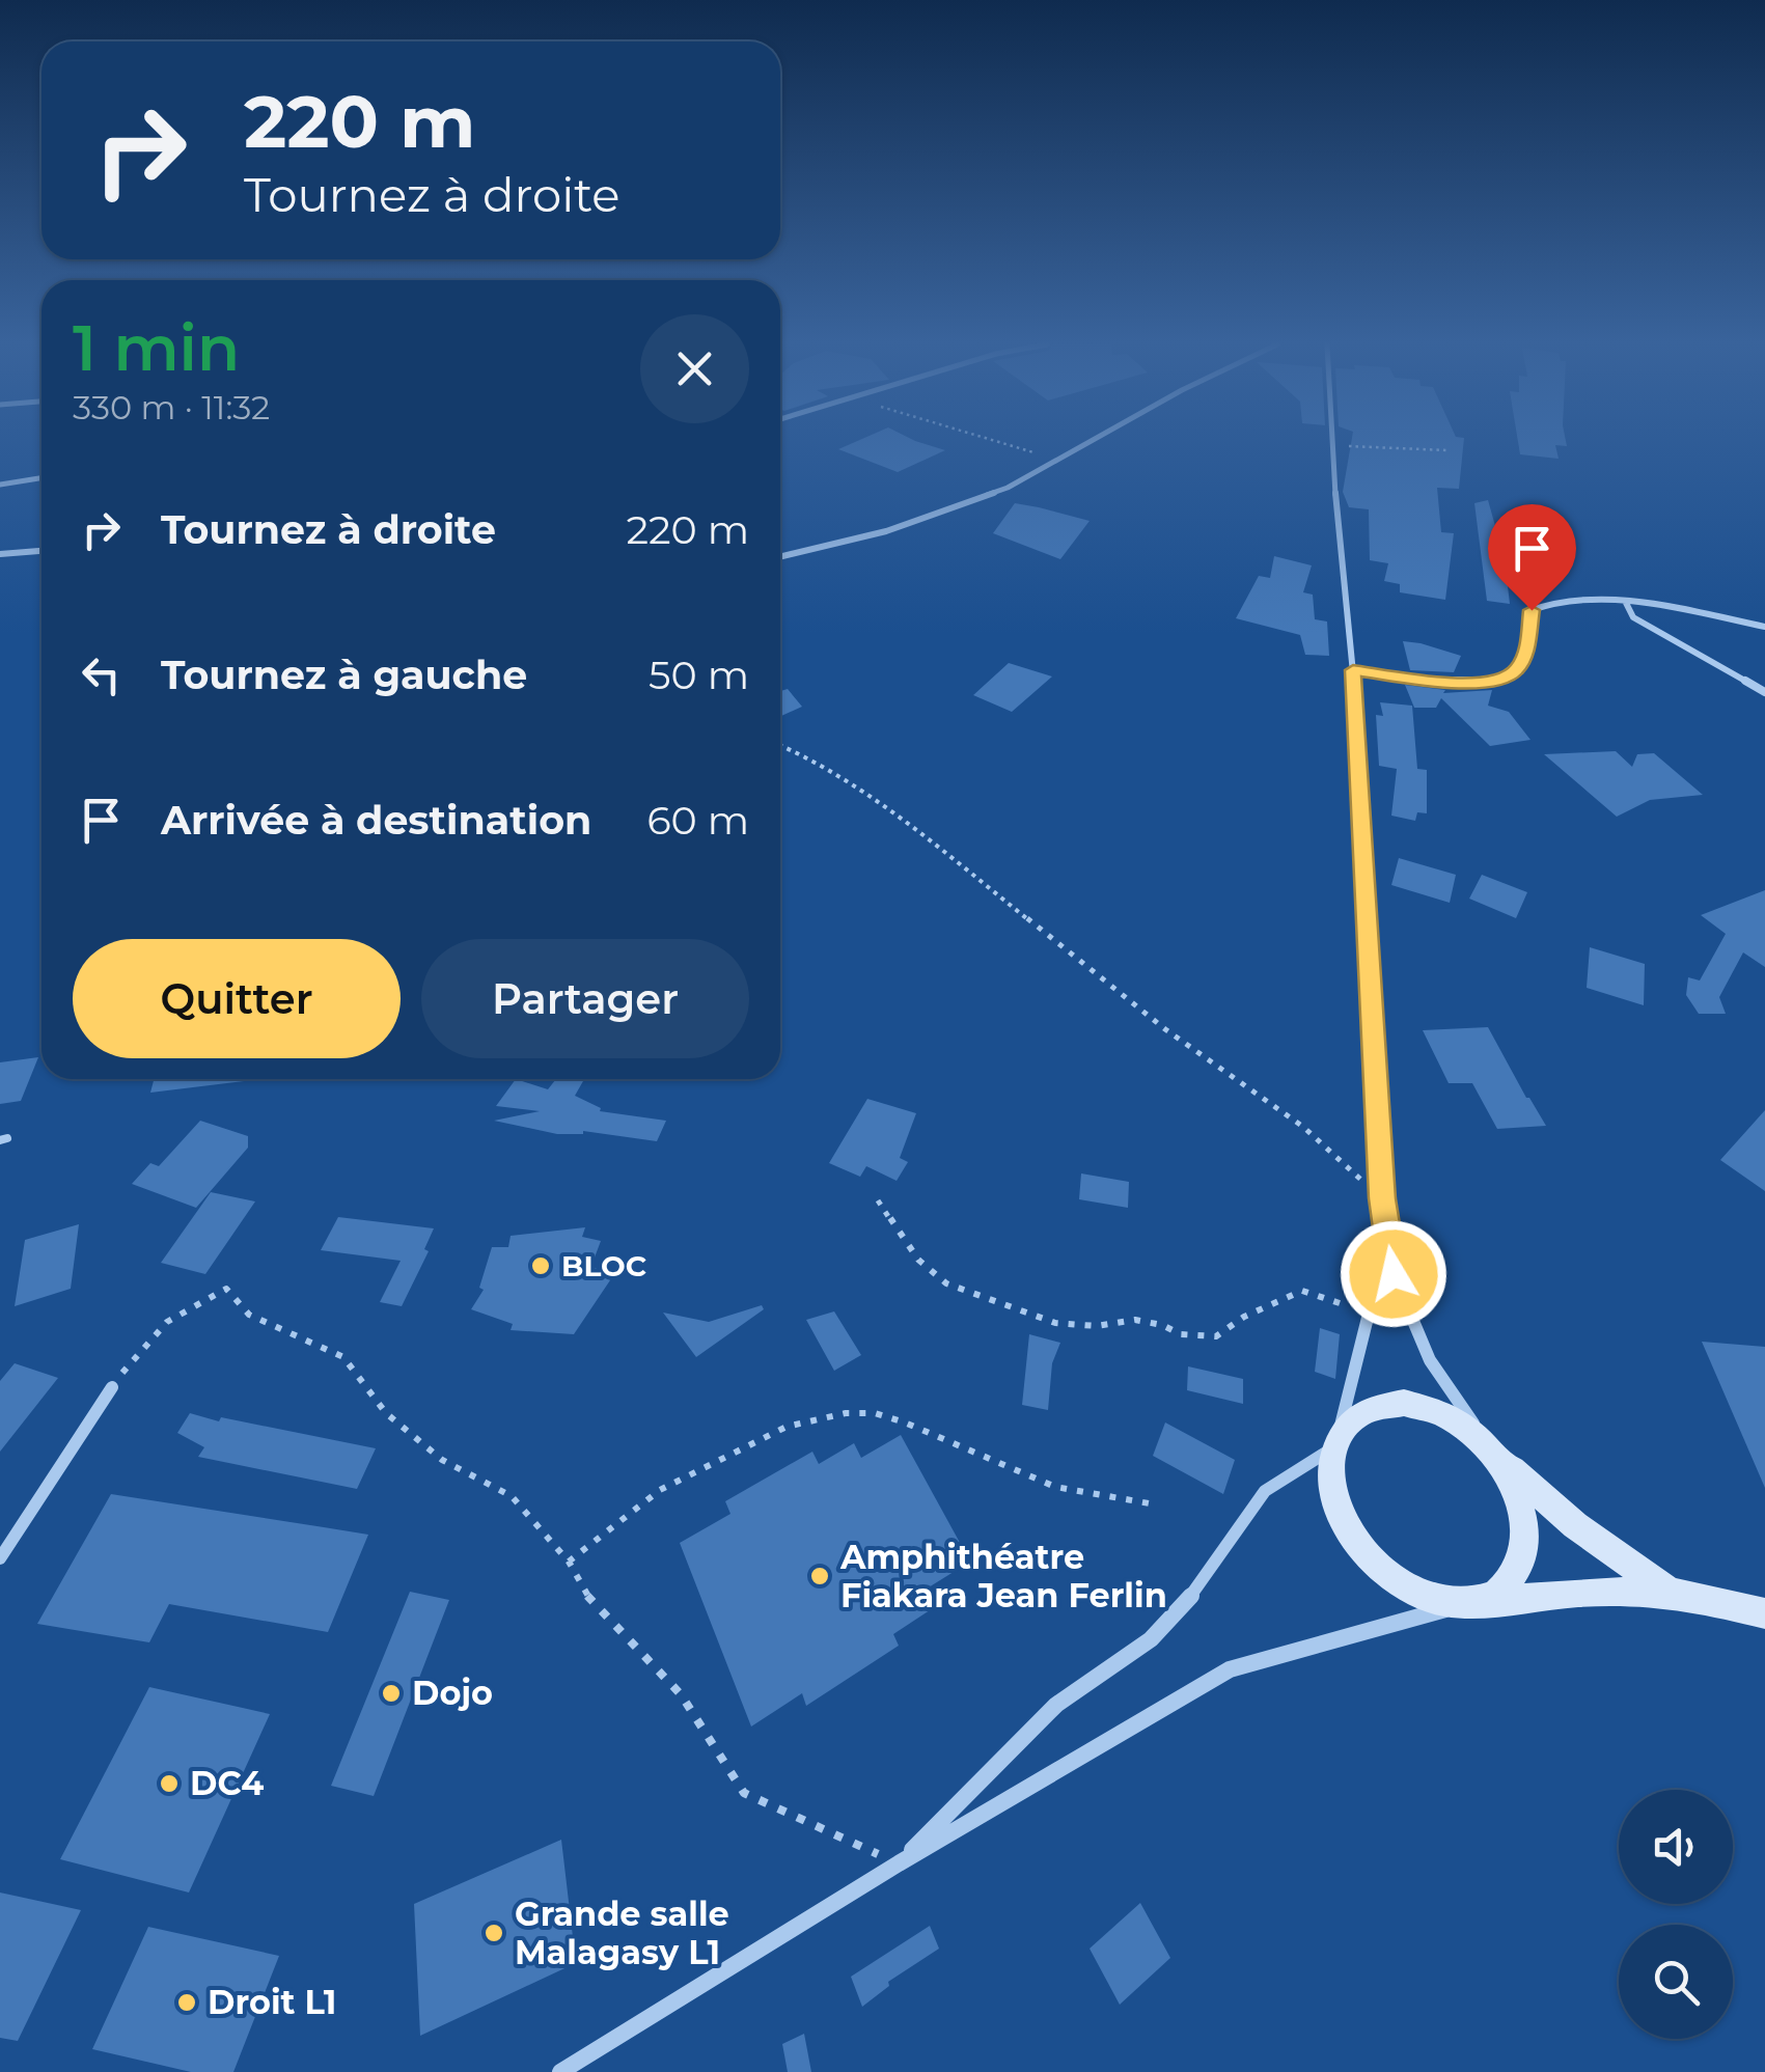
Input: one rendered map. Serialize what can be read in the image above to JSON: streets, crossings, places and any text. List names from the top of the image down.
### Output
{
  "places": [
    "BLOC",
    "Amphithéatre Fiakara Jean Ferlin",
    "Dojo",
    "DC4",
    "Grande salle Malagasy L1",
    "Droit L1"
  ],
  "page": {
    "turn": ["220 m", "Tournez à droite"],
    "heading": ["1 min", "330 m · 11:32"],
    "list": [
      {
        "name": "Tournez à droite",
        "value": "220 m"
      },
      {
        "name": "Tournez à gauche",
        "value": "50 m"
      },
      {
        "name": "Arrivée à destination",
        "value": "60 m"
      }
    ],
    "buttons": ["Quitter", "Partager"]
  }
}
